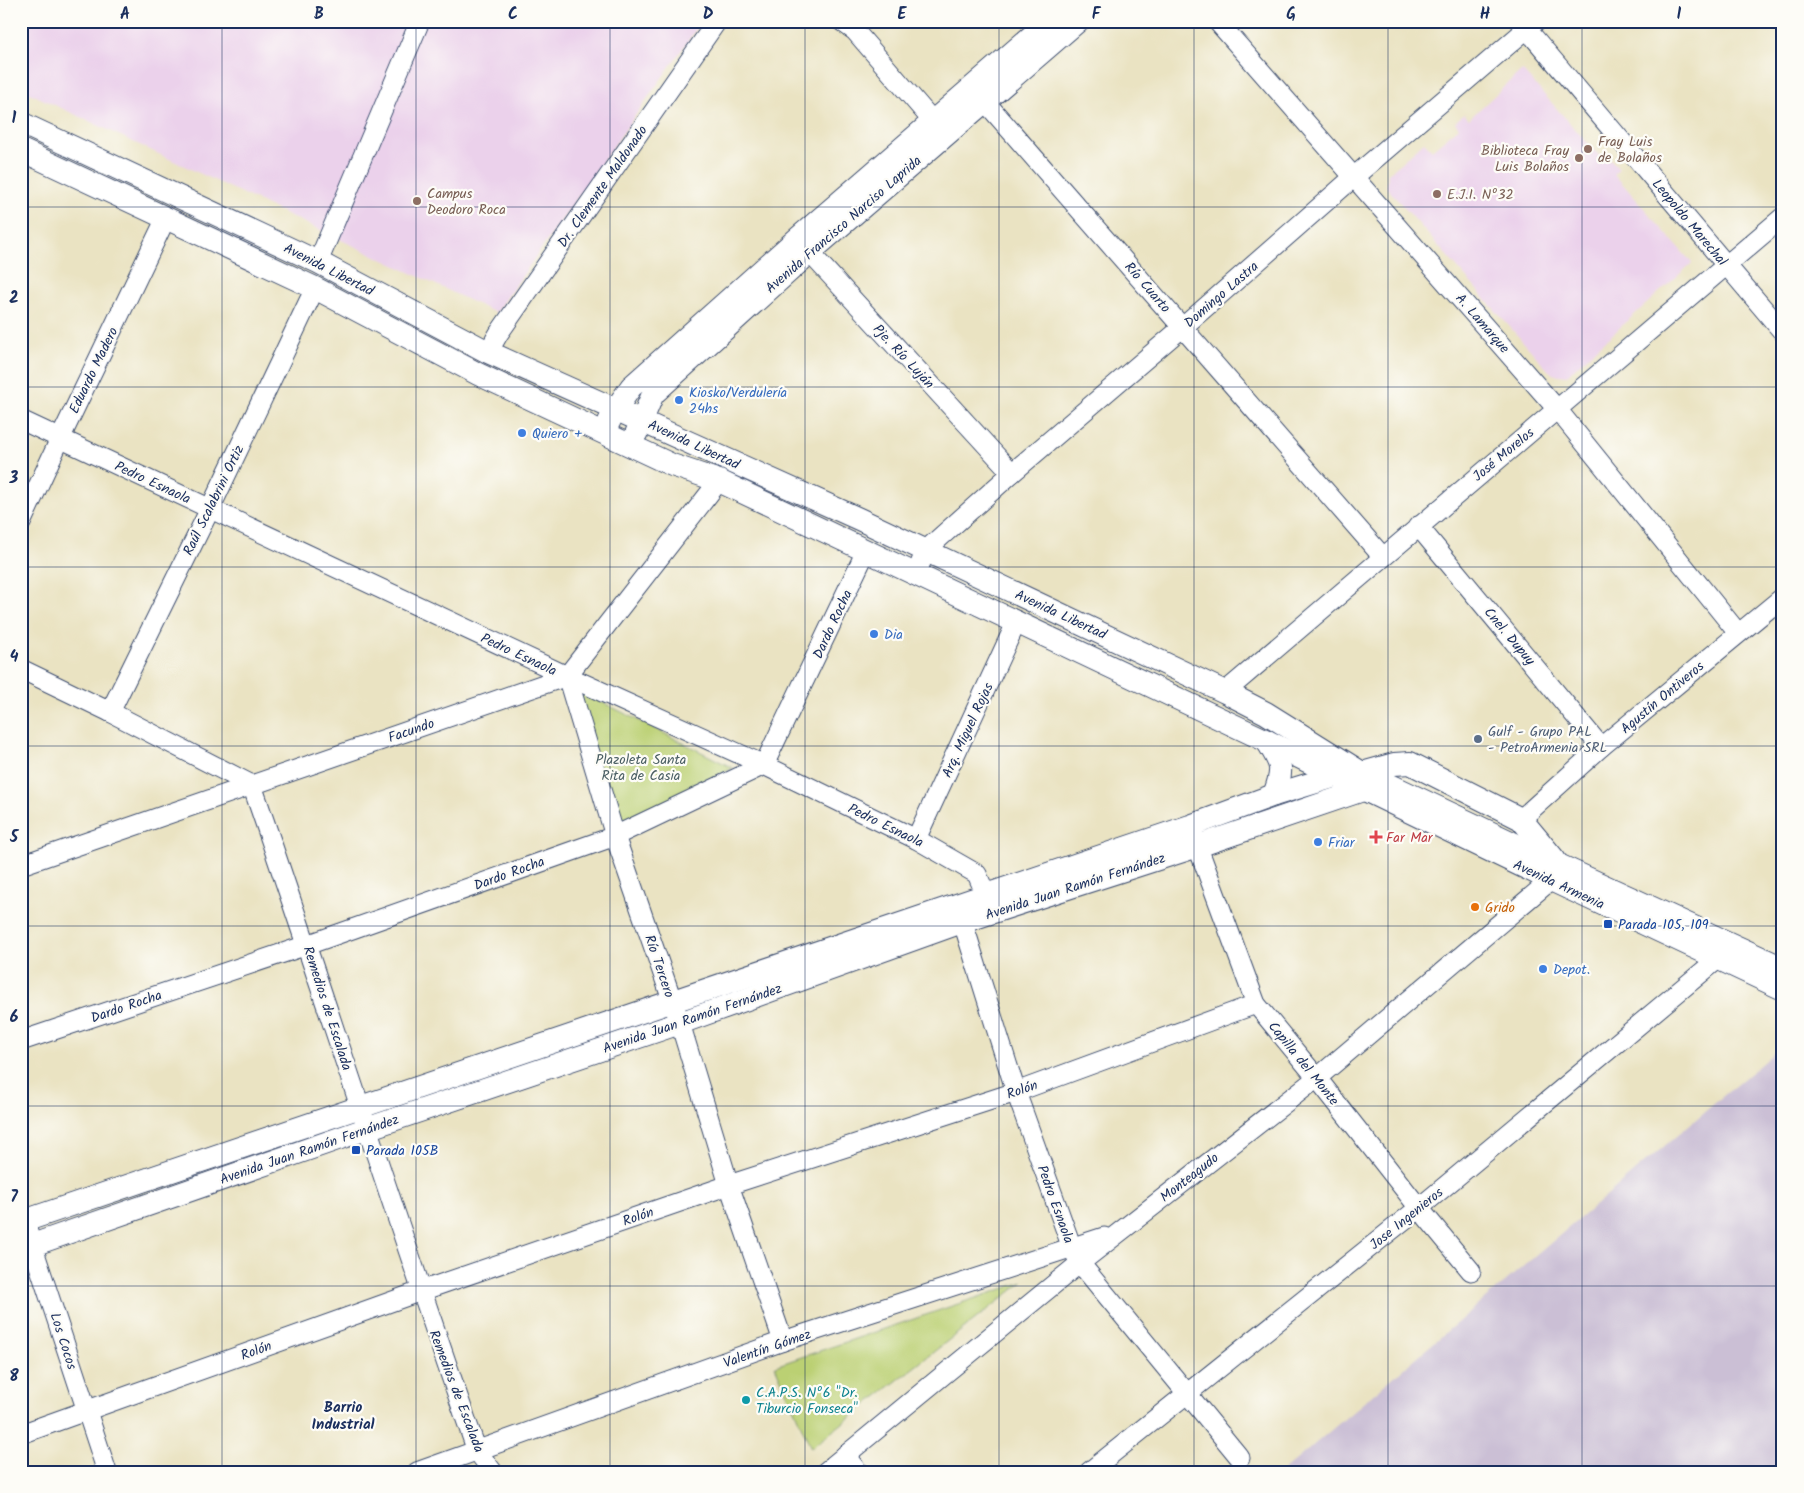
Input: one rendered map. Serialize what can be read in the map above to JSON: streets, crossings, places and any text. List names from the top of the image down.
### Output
{
  "streets": {
    "main road": [
      "Avenida Francisco Narciso Laprida",
      "Avenida Libertad",
      "Avenida Armenia",
      "Avenida Juan Ramón Fernández"
    ],
    "street": [
      "Dr. Clemente Maldonado",
      "Leopoldo Marechal",
      "Río Cuarto",
      "Domingo Lastra",
      "A. Lamarque",
      "Pje. Río Luján",
      "Eduardo Madero",
      "José Morelos",
      "Pedro Esnaola",
      "Raúl Scalabrini Ortiz",
      "Dardo Rocha",
      "Cnel. Dupuy",
      "Agustín Ontiveros",
      "Facundo",
      "Arq. Miguel Rojas",
      "Río Tercero",
      "Remedios de Escalada",
      "Capilla del Monte",
      "Rolón",
      "Monteagudo",
      "Jose Ingenieros",
      "Los Cocos",
      "Valentín Gómez"
    ]
  },
  "crossings": [
    ["Dr. Clemente Maldonado", "Avenida Libertad"],
    ["Leopoldo Marechal", "Domingo Lastra"],
    ["Leopoldo Marechal", "José Morelos"],
    ["Avenida Francisco Narciso Laprida", "Avenida Libertad"],
    ["Avenida Francisco Narciso Laprida", "Río Cuarto"],
    ["Avenida Francisco Narciso Laprida", "Pje. Río Luján"],
    ["Avenida Libertad", "Domingo Lastra"],
    ["Avenida Libertad", "Eduardo Madero"],
    ["Avenida Libertad", "José Morelos"],
    ["Avenida Libertad", "Raúl Scalabrini Ortiz"],
    ["Avenida Libertad", "Dardo Rocha"],
    ["Avenida Libertad", "Arq. Miguel Rojas"],
    ["Avenida Libertad", "Avenida Armenia"],
    ["Avenida Libertad", "Avenida Juan Ramón Fernández"],
    ["Río Cuarto", "Domingo Lastra"],
    ["Río Cuarto", "José Morelos"],
    ["Domingo Lastra", "A. Lamarque"],
    ["Domingo Lastra", "Pje. Río Luján"],
    ["A. Lamarque", "José Morelos"],
    ["A. Lamarque", "Agustín Ontiveros"],
    ["Eduardo Madero", "Pedro Esnaola"],
    ["José Morelos", "Cnel. Dupuy"],
    ["Pedro Esnaola", "Raúl Scalabrini Ortiz"],
    ["Pedro Esnaola", "Dardo Rocha"],
    ["Pedro Esnaola", "Facundo"],
    ["Pedro Esnaola", "Arq. Miguel Rojas"],
    ["Pedro Esnaola", "Avenida Juan Ramón Fernández"],
    ["Pedro Esnaola", "Río Tercero"],
    ["Pedro Esnaola", "Rolón"],
    ["Pedro Esnaola", "Monteagudo"],
    ["Pedro Esnaola", "Jose Ingenieros"],
    ["Pedro Esnaola", "Valentín Gómez"],
    ["Dardo Rocha", "Río Tercero"],
    ["Dardo Rocha", "Remedios de Escalada"],
    ["Cnel. Dupuy", "Agustín Ontiveros"],
    ["Agustín Ontiveros", "Avenida Juan Ramón Fernández"],
    ["Facundo", "Río Tercero"],
    ["Facundo", "Remedios de Escalada"],
    ["Avenida Armenia", "Avenida Juan Ramón Fernández"],
    ["Avenida Armenia", "Monteagudo"],
    ["Avenida Armenia", "Jose Ingenieros"],
    ["Avenida Juan Ramón Fernández", "Río Tercero"],
    ["Avenida Juan Ramón Fernández", "Remedios de Escalada"],
    ["Avenida Juan Ramón Fernández", "Capilla del Monte"],
    ["Avenida Juan Ramón Fernández", "Los Cocos"],
    ["Río Tercero", "Rolón"],
    ["Río Tercero", "Valentín Gómez"],
    ["Remedios de Escalada", "Rolón"],
    ["Remedios de Escalada", "Valentín Gómez"],
    ["Capilla del Monte", "Rolón"],
    ["Capilla del Monte", "Monteagudo"],
    ["Capilla del Monte", "Jose Ingenieros"],
    ["Rolón", "Los Cocos"],
    ["Monteagudo", "Valentín Gómez"]
  ],
  "districts": ["Barrio Industrial"],
  "parks": ["Plazoleta Santa Rita de Casia"],
  "places": {
    "other": [
      "Fray Luis de Bolaños",
      "Biblioteca Fray Luis Bolaños",
      "E.J.I. Nº32",
      "Campus Deodoro Roca",
      "Kiosko/Verdulería 24hs",
      "Quiero +",
      "Dia",
      "Gulf - Grupo PAL - PetroArmenia SRL",
      "Friar",
      "Grido",
      "Depot.",
      "C.A.P.S. Nº6 \"Dr. Tiburcio Fonseca\""
    ],
    "health": ["Far Mar"],
    "transit": ["Parada 105, 109", "Parada 105B"]
  },
  "grid": {
    "columns": [
      "A",
      "B",
      "C",
      "D",
      "E",
      "F",
      "G",
      "H",
      "I"
    ],
    "rows": [
      "1",
      "2",
      "3",
      "4",
      "5",
      "6",
      "7",
      "8"
    ]
  }
}
